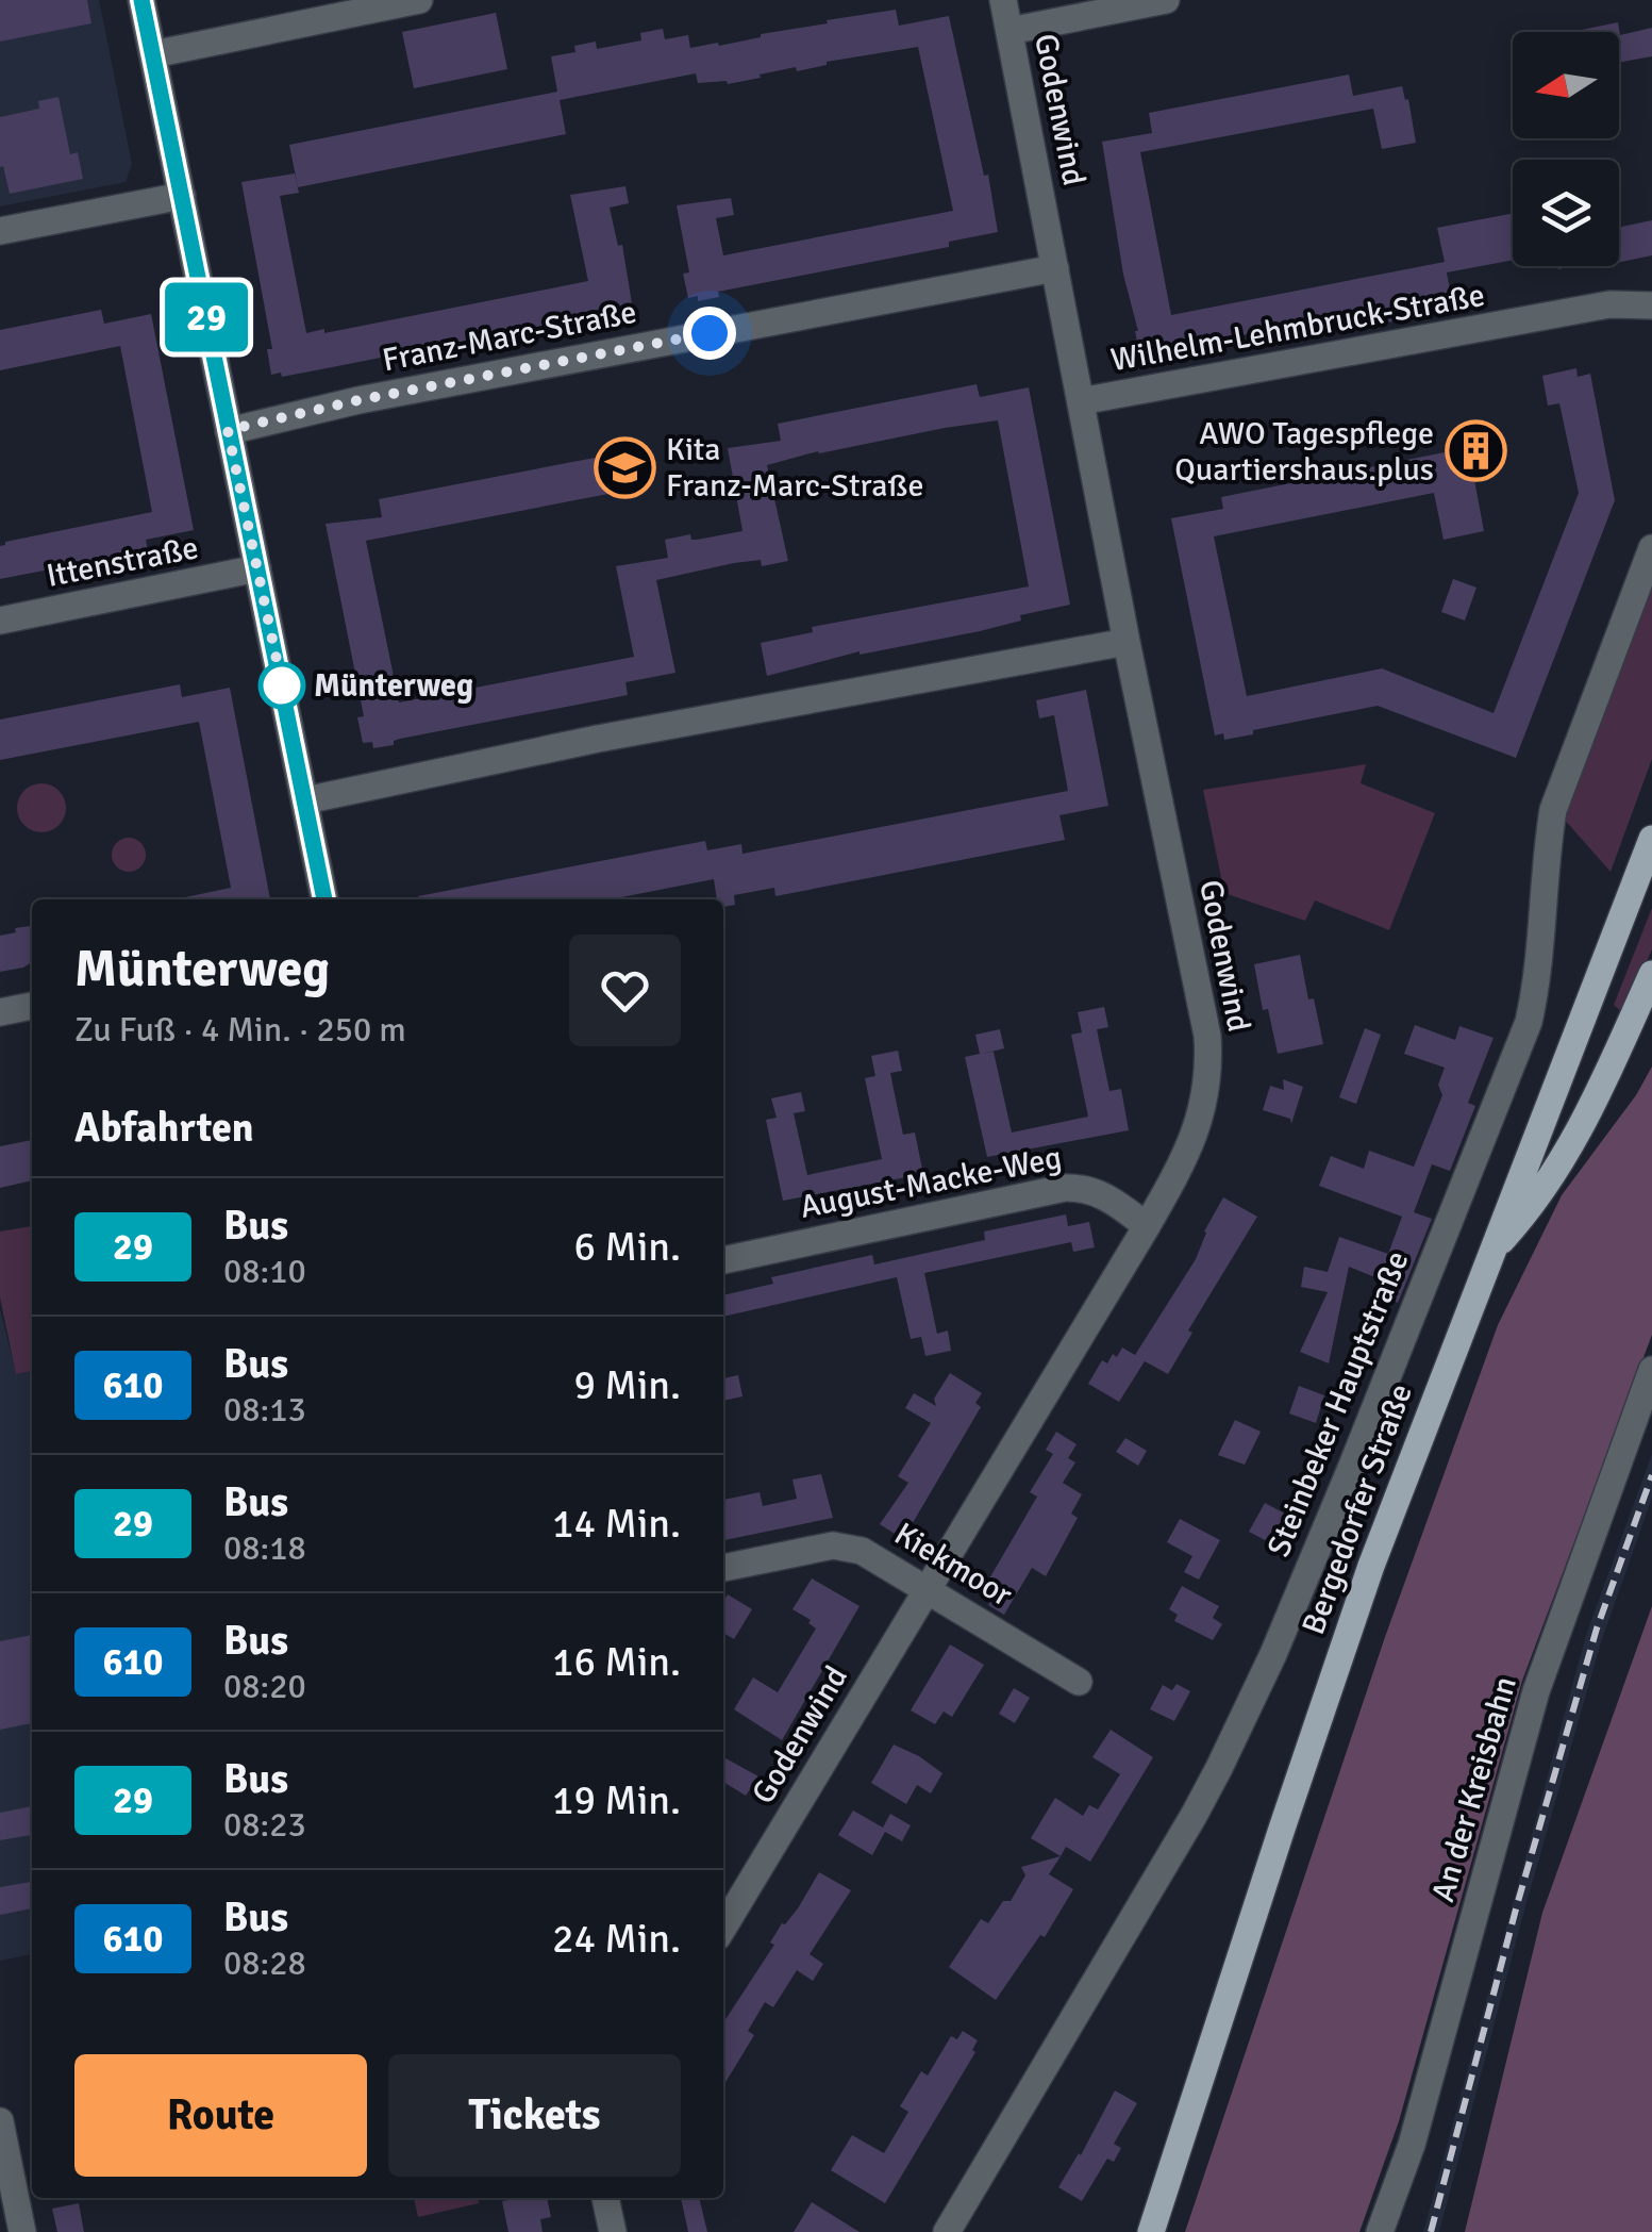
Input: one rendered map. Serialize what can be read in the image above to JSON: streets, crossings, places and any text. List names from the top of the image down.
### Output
{
  "streets": {
    "main road": ["Bergedorfer Straße"],
    "street": [
      "Godenwind",
      "Wilhelm-Lehmbruck-Straße",
      "Franz-Marc-Straße",
      "Ittenstraße",
      "August-Macke-Weg",
      "Steinbeker Hauptstraße",
      "Kiekmoor",
      "An der Kreisbahn"
    ]
  },
  "crossings": [
    ["Godenwind", "Wilhelm-Lehmbruck-Straße"],
    ["Godenwind", "Franz-Marc-Straße"],
    ["Godenwind", "August-Macke-Weg"],
    ["Godenwind", "Kiekmoor"]
  ],
  "places": {
    "building": ["AWO Tagespflege Quartiershaus.plus"],
    "school or university": ["Kita Franz-Marc-Straße"],
    "other": ["Münterweg"]
  },
  "lines": ["bus line 29"],
  "north": "left",
  "page": {
    "on_map": "29",
    "heading": [
      ["Münterweg", "Zu Fuß · 4 Min. · 250 m"],
      "Abfahrten"
    ],
    "list": [
      {
        "mark": "29",
        "name": "Bus",
        "note": "08:10",
        "value": "6 Min."
      },
      {
        "mark": "610",
        "name": "Bus",
        "note": "08:13",
        "value": "9 Min."
      },
      {
        "mark": "29",
        "name": "Bus",
        "note": "08:18",
        "value": "14 Min."
      },
      {
        "mark": "610",
        "name": "Bus",
        "note": "08:20",
        "value": "16 Min."
      },
      {
        "mark": "29",
        "name": "Bus",
        "note": "08:23",
        "value": "19 Min."
      },
      {
        "mark": "610",
        "name": "Bus",
        "note": "08:28",
        "value": "24 Min."
      }
    ],
    "buttons": ["Route", "Tickets"]
  }
}
